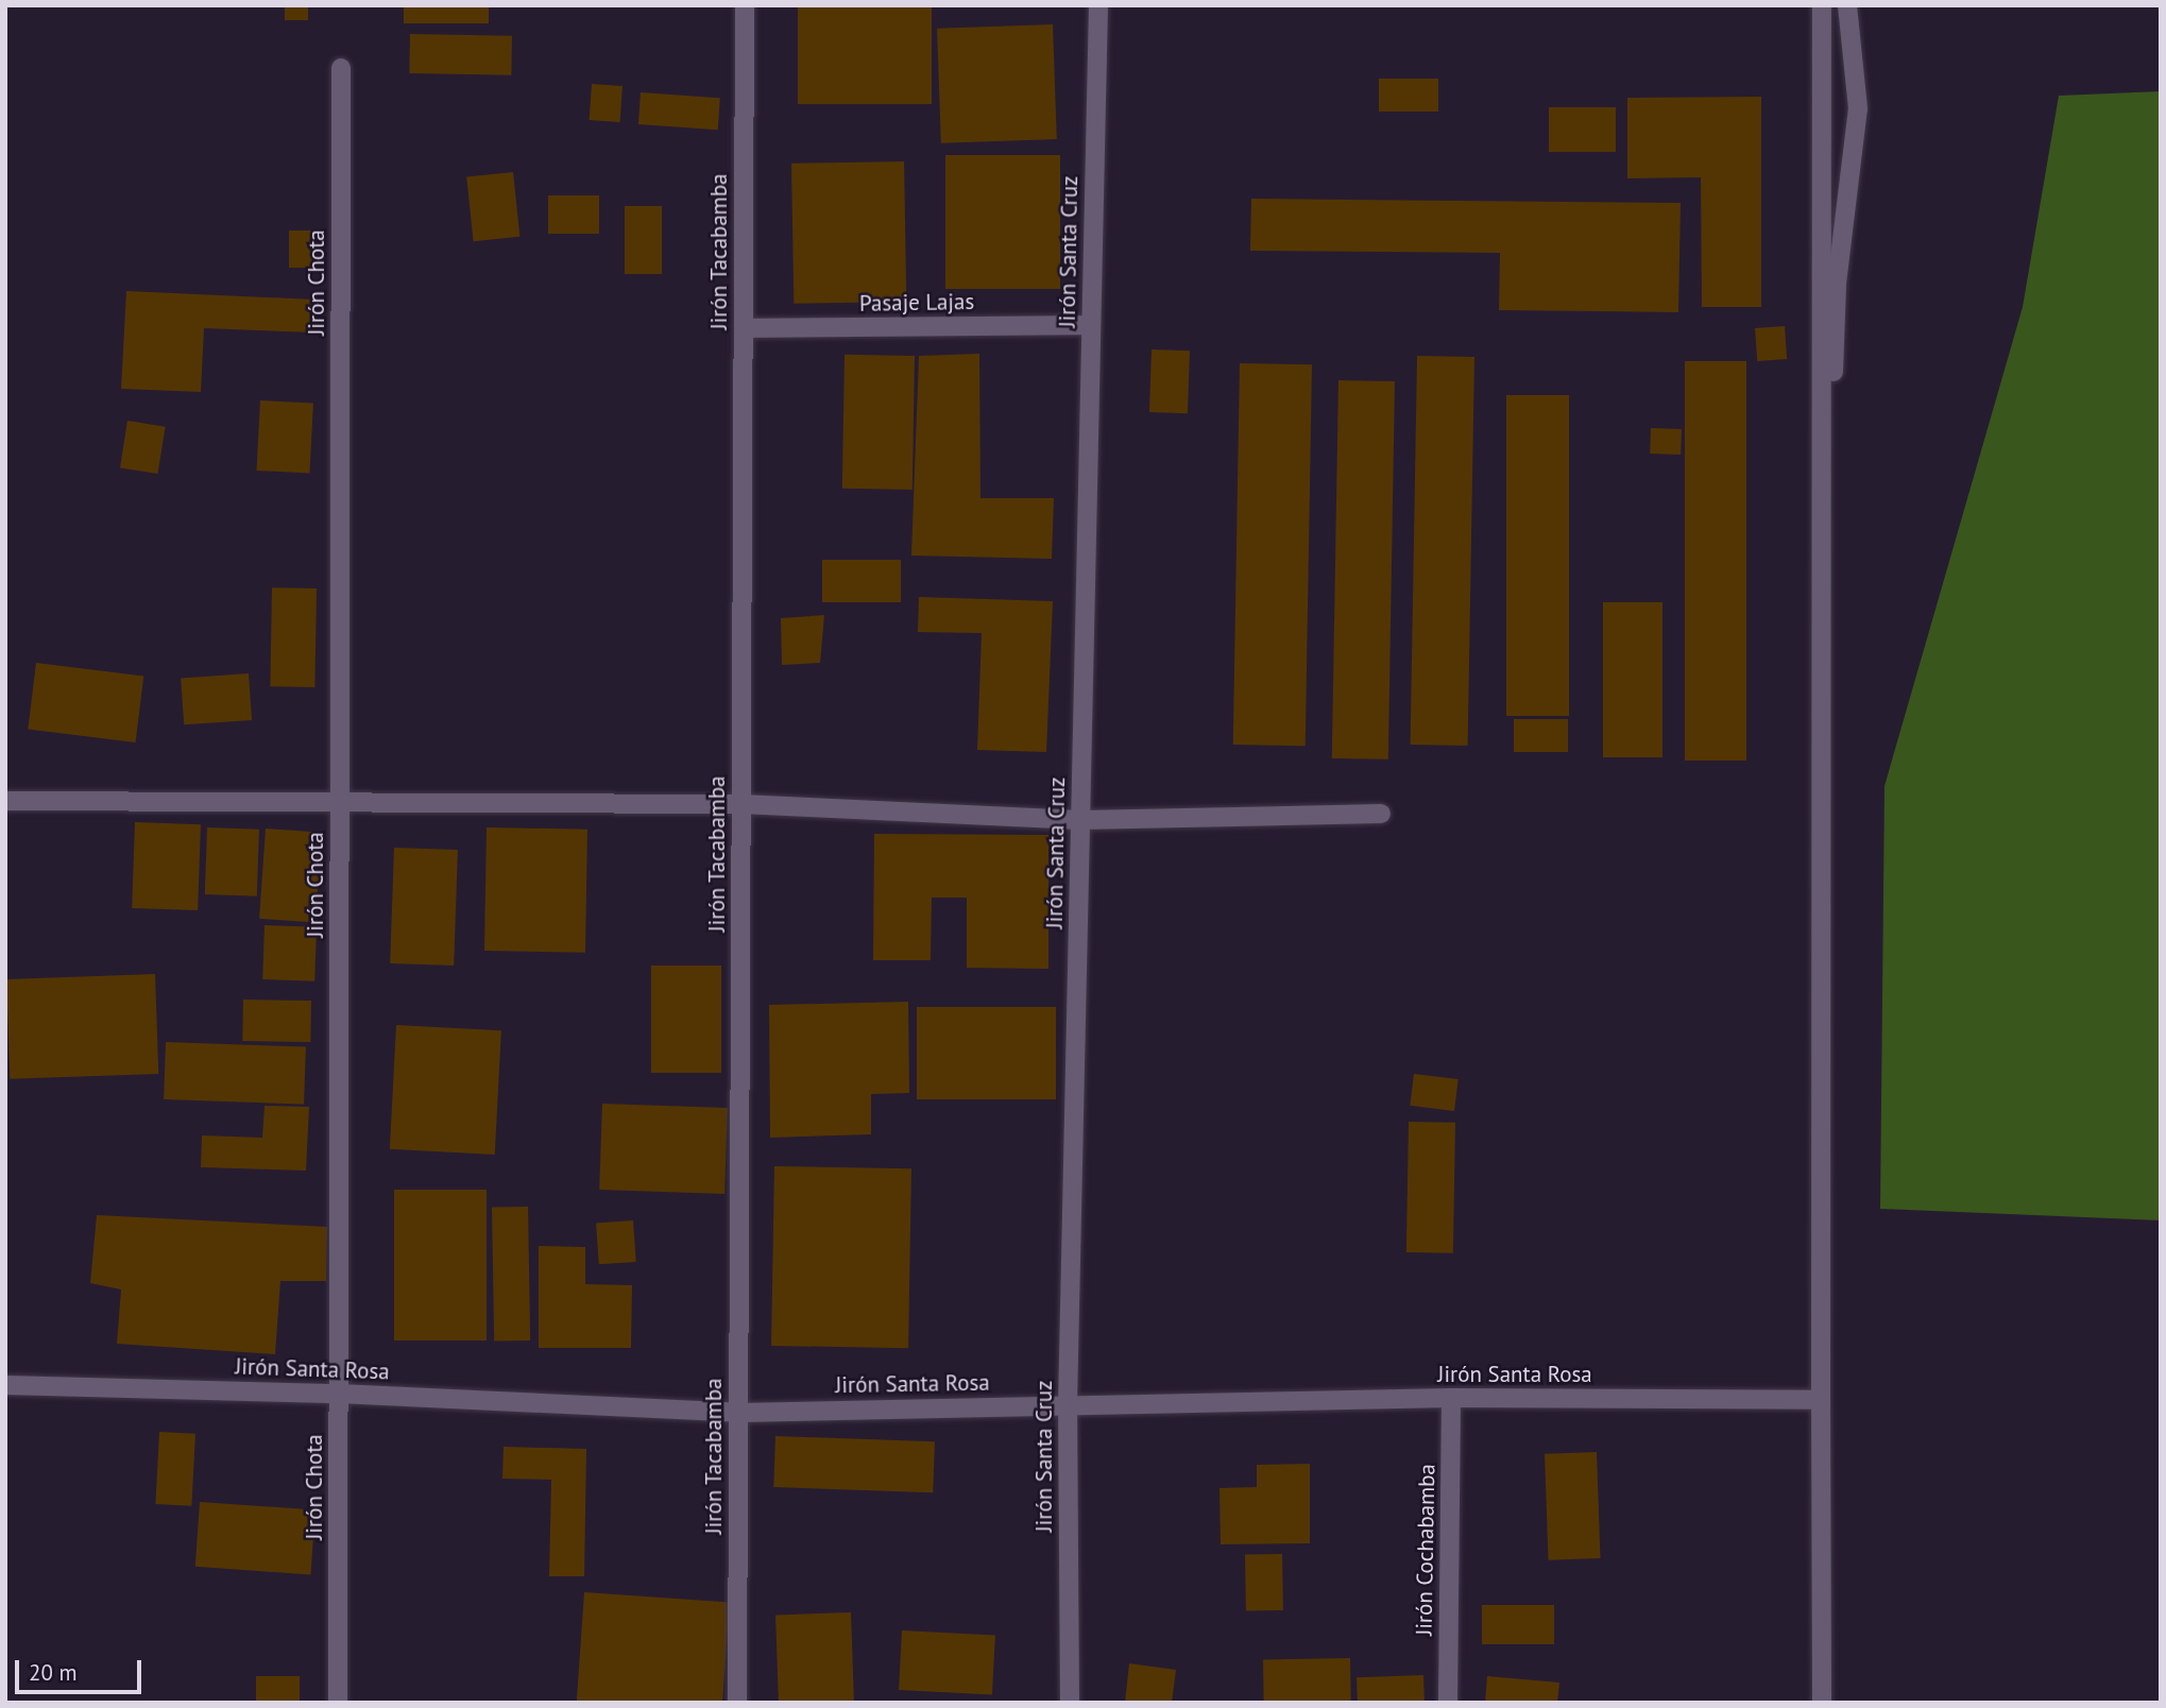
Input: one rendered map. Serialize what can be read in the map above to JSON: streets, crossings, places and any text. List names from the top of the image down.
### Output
{
  "streets": {
    "street": [
      "Jirón Tacabamba",
      "Jirón Santa Cruz",
      "Jirón Chota",
      "Pasaje Lajas",
      "Jirón Santa Rosa",
      "Jirón Cochabamba"
    ]
  },
  "crossings": [
    ["Jirón Tacabamba", "Pasaje Lajas"],
    ["Jirón Tacabamba", "Jirón Santa Rosa"],
    ["Jirón Santa Cruz", "Pasaje Lajas"],
    ["Jirón Santa Cruz", "Jirón Santa Rosa"],
    ["Jirón Chota", "Jirón Santa Rosa"],
    ["Jirón Santa Rosa", "Jirón Cochabamba"]
  ],
  "scale_bar": "20 m"
}
